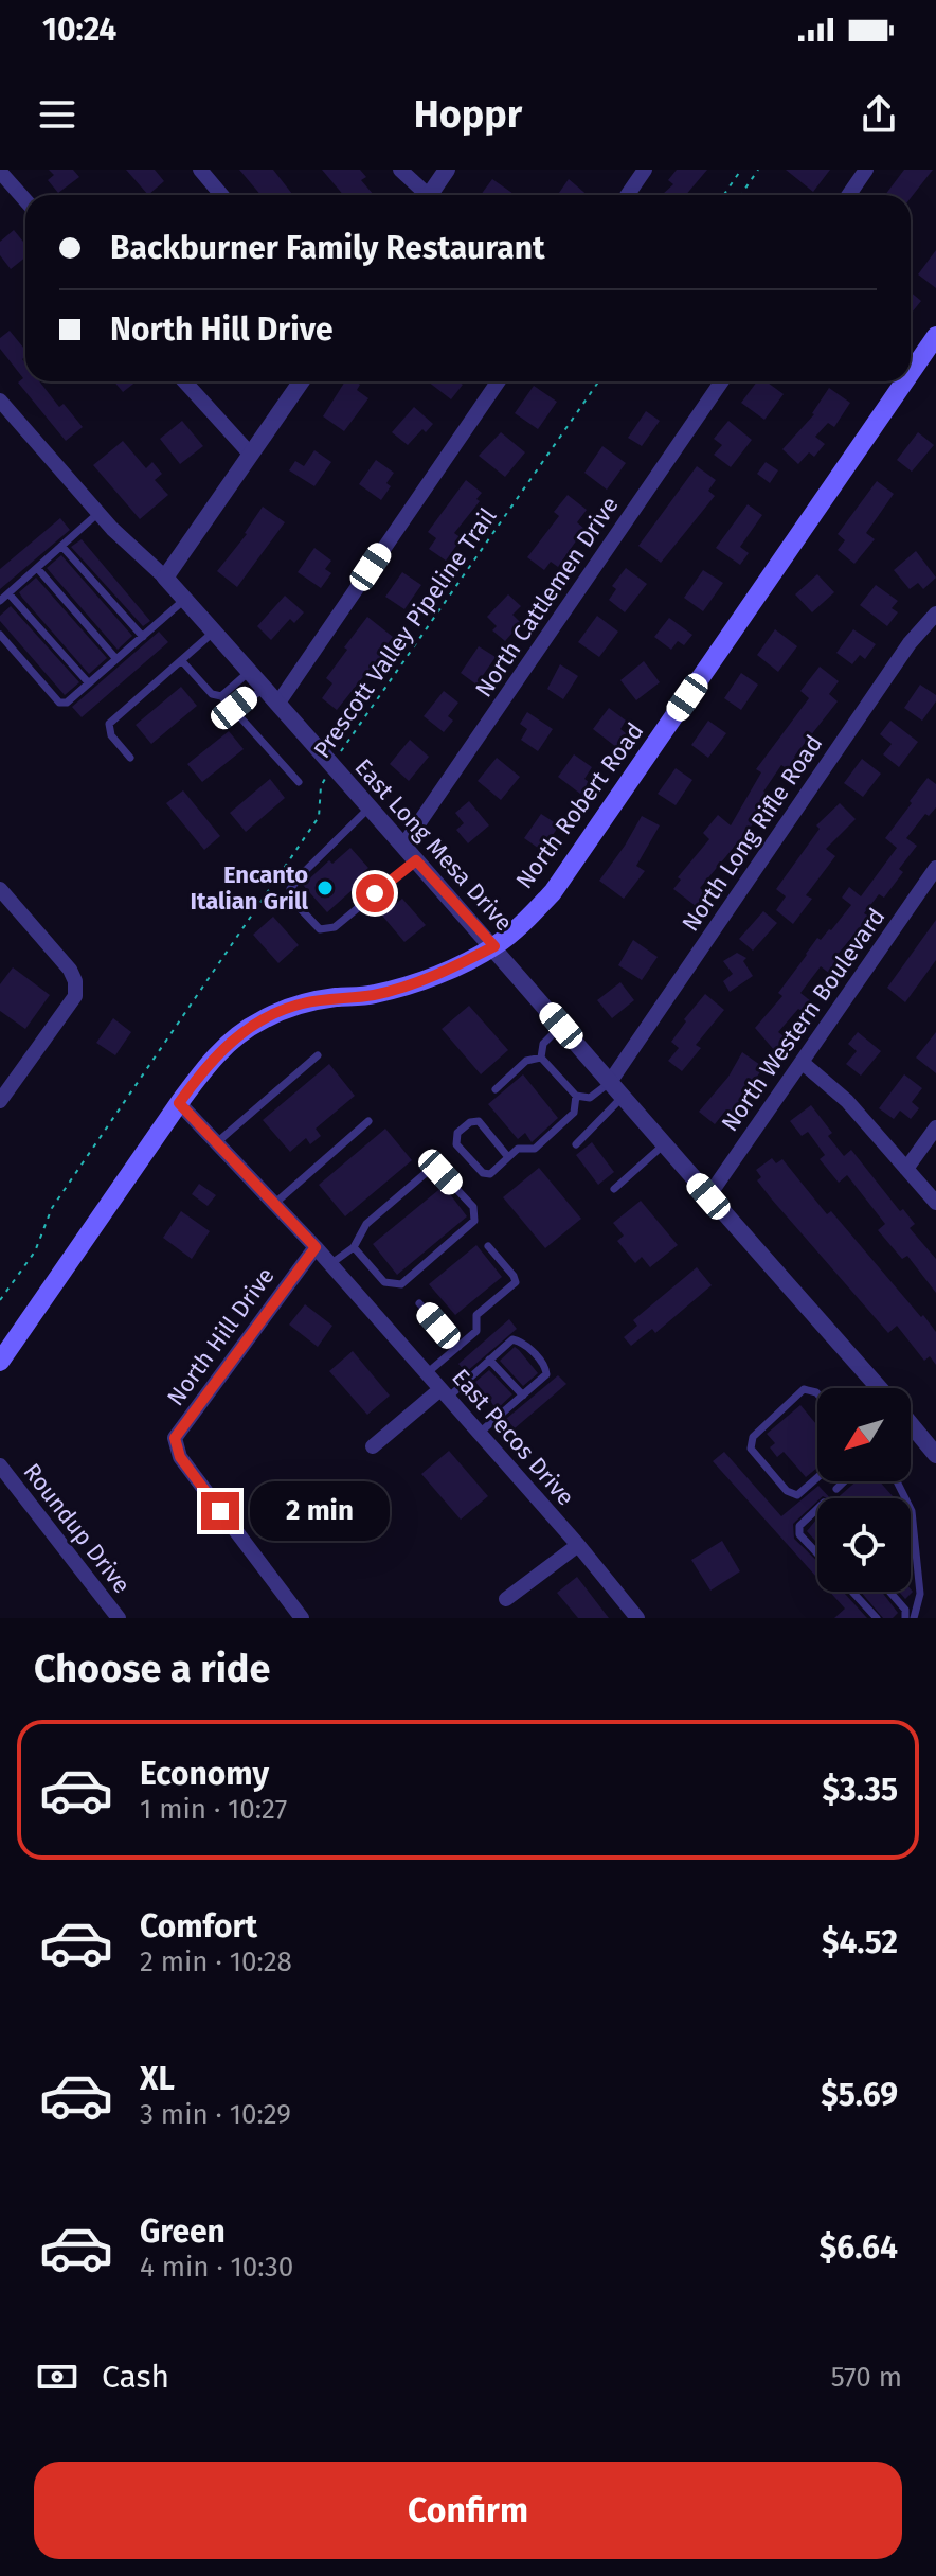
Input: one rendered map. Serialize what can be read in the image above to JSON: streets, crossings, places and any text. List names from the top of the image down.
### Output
{
  "streets": {
    "main road": ["North Robert Road"],
    "street": [
      "North Cattlemen Drive",
      "North Long Rifle Road",
      "East Long Mesa Drive",
      "North Western Boulevard",
      "North Hill Drive",
      "East Pecos Drive",
      "Roundup Drive"
    ],
    "path": ["Prescott Valley Pipeline Trail"]
  },
  "crossings": [
    ["North Cattlemen Drive", "East Long Mesa Drive"],
    ["Prescott Valley Pipeline Trail", "East Long Mesa Drive"],
    ["North Robert Road", "East Long Mesa Drive"],
    ["North Robert Road", "East Pecos Drive"],
    ["North Long Rifle Road", "East Long Mesa Drive"],
    ["East Long Mesa Drive", "North Western Boulevard"],
    ["North Hill Drive", "East Pecos Drive"]
  ],
  "places": ["Encanto Italian Grill"],
  "north": "bottom left",
  "page": {
    "status": "10:24",
    "header": "Hoppr",
    "banner": ["Backburner Family Restaurant", "North Hill Drive"],
    "bubble": "2 min",
    "heading": "Choose a ride",
    "list": [
      {
        "name": "Economy",
        "note": "1 min · 10:27",
        "value": "$3.35"
      },
      {
        "name": "Comfort",
        "note": "2 min · 10:28",
        "value": "$4.52"
      },
      {
        "name": "XL",
        "note": "3 min · 10:29",
        "value": "$5.69"
      },
      {
        "name": "Green",
        "note": "4 min · 10:30",
        "value": "$6.64"
      }
    ],
    "pay": ["Cash", "570 m"],
    "buttons": "Confirm"
  }
}
